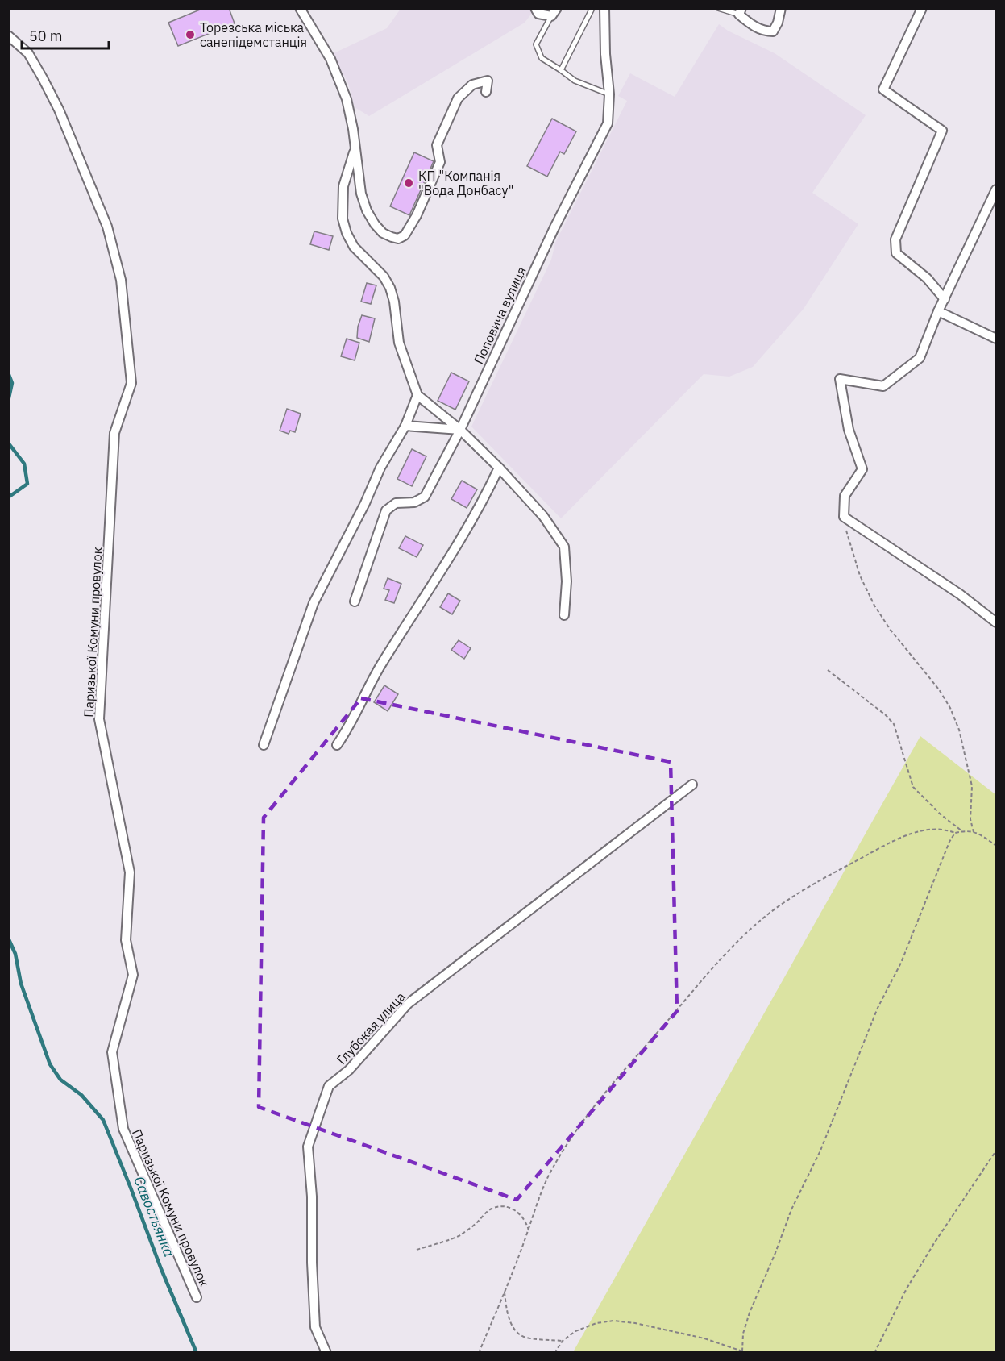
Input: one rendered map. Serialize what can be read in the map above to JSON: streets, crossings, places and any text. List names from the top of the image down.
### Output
{
  "streets": {
    "street": ["Поповича вулиця", "Паризької Комуни провулок", "Глубокая улица"]
  },
  "water": ["Савостьянка"],
  "places": ["Торезська міська санепідемстанція", "КП \"Компанія \"Вода Донбасу\""],
  "scale_bar": "50 m"
}
